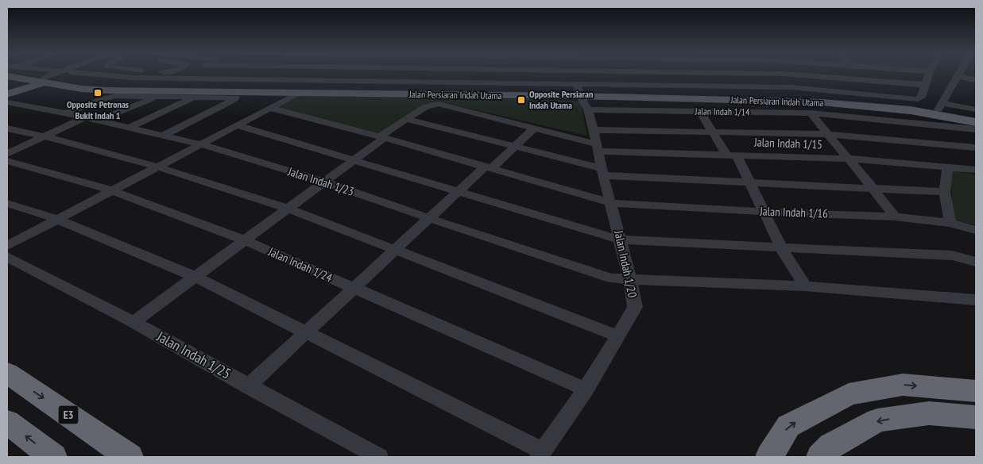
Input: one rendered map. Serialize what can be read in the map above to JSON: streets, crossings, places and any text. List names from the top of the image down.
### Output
{
  "streets": {
    "highway": ["E3"],
    "main road": ["Jalan Persiaran Indah Utama"],
    "street": [
      "Jalan Indah 1/14",
      "Jalan Indah 1/15",
      "Jalan Indah 1/23",
      "Jalan Indah 1/16",
      "Jalan Indah 1/20",
      "Jalan Indah 1/24",
      "Jalan Indah 1/25"
    ]
  },
  "crossings": [
    ["Jalan Persiaran Indah Utama", "Jalan Indah 1/20"],
    ["Jalan Indah 1/14", "Jalan Indah 1/20"],
    ["Jalan Indah 1/15", "Jalan Indah 1/20"],
    ["Jalan Indah 1/23", "Jalan Indah 1/20"],
    ["Jalan Indah 1/16", "Jalan Indah 1/20"],
    ["Jalan Indah 1/20", "Jalan Indah 1/24"]
  ],
  "places": {
    "transit": ["Opposite Petronas Bukit Indah 1", "Opposite Persiaran Indah Utama"]
  }
}
